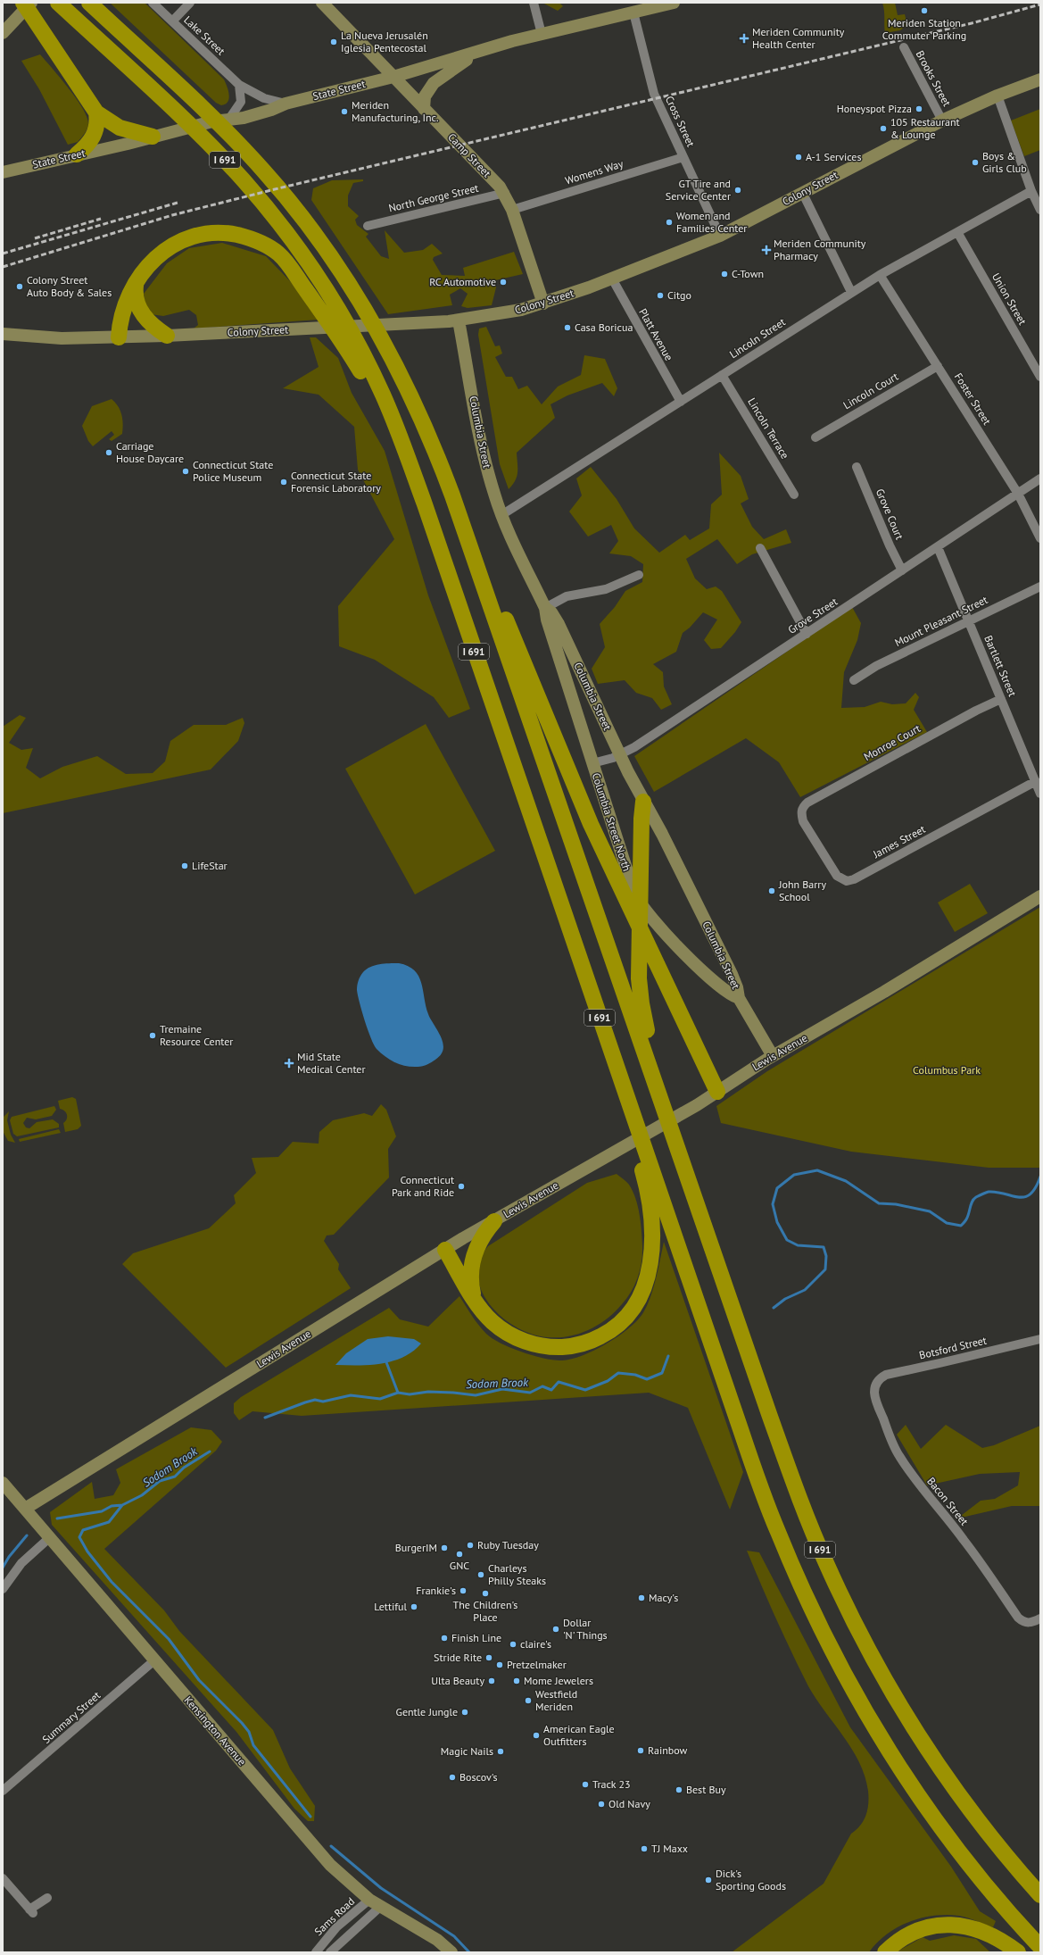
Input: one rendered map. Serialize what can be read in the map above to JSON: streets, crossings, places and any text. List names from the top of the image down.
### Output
{
  "streets": {
    "highway": ["I 691"],
    "main road": [
      "State Street",
      "Camp Street",
      "Colony Street",
      "Columbia Street",
      "Columbia Street North",
      "Lewis Avenue",
      "Kensington Avenue"
    ],
    "street": [
      "Lake Street",
      "Brooks Street",
      "Cross Street",
      "Womens Way",
      "North George Street",
      "Union Street",
      "Platt Avenue",
      "Lincoln Street",
      "Lincoln Court",
      "Foster Street",
      "Lincoln Terrace",
      "Grove Court",
      "Grove Street",
      "Mount Pleasant Street",
      "Bartlett Street",
      "Monroe Court",
      "James Street",
      "Botsford Street",
      "Bacon Street",
      "Summary Street",
      "Sams Road"
    ]
  },
  "crossings": [
    ["Lake Street", "State Street"],
    ["Brooks Street", "Colony Street"],
    ["State Street", "Cross Street"],
    ["State Street", "Camp Street"],
    ["Cross Street", "Womens Way"],
    ["Cross Street", "Colony Street"],
    ["Camp Street", "Womens Way"],
    ["Camp Street", "Colony Street"],
    ["Camp Street", "North George Street"],
    ["Colony Street", "Platt Avenue"],
    ["Colony Street", "Columbia Street"],
    ["Union Street", "Lincoln Street"],
    ["Platt Avenue", "Lincoln Street"],
    ["Lincoln Street", "Foster Street"],
    ["Lincoln Street", "Lincoln Terrace"],
    ["Lincoln Street", "Columbia Street"],
    ["Lincoln Court", "Foster Street"],
    ["Foster Street", "Grove Street"],
    ["Columbia Street", "Grove Street"],
    ["Columbia Street", "Columbia Street North"],
    ["Columbia Street", "Lewis Avenue"],
    ["Grove Court", "Grove Street"],
    ["Grove Street", "Bartlett Street"],
    ["Grove Street", "Columbia Street North"],
    ["Mount Pleasant Street", "Bartlett Street"],
    ["Bartlett Street", "Monroe Court"],
    ["Bartlett Street", "James Street"],
    ["Monroe Court", "James Street"],
    ["Lewis Avenue", "Kensington Avenue"],
    ["Botsford Street", "Bacon Street"],
    ["Summary Street", "Kensington Avenue"],
    ["Kensington Avenue", "Sams Road"]
  ],
  "water": ["Sodom Brook"],
  "parks": ["Columbus Park"],
  "places": {
    "other": [
      "Meriden Station Commuter Parking",
      "La Nueva Jerusalén Iglesia Pentecostal",
      "Honeyspot Pizza",
      "Meriden Manufacturing, Inc.",
      "105 Restaurant & Lounge",
      "A-1 Services",
      "Boys & Girls Club",
      "GT Tire and Service Center",
      "Women and Families Center",
      "C-Town",
      "RC Automotive",
      "Colony Street Auto Body & Sales",
      "Citgo",
      "Casa Boricua",
      "Carriage House Daycare",
      "Connecticut State Police Museum",
      "Connecticut State Forensic Laboratory",
      "LifeStar",
      "John Barry School",
      "Tremaine Resource Center",
      "Connecticut Park and Ride",
      "Ruby Tuesday",
      "BurgerIM",
      "GNC",
      "Charleys Philly Steaks",
      "Frankie's",
      "The Children's Place",
      "Macy's",
      "Lettiful",
      "Dollar 'N' Things",
      "Finish Line",
      "claire's",
      "Stride Rite",
      "Pretzelmaker",
      "Ulta Beauty",
      "Mome Jewelers",
      "Westfield Meriden",
      "Gentle Jungle",
      "American Eagle Outfitters",
      "Rainbow",
      "Magic Nails",
      "Boscov's",
      "Track 23",
      "Best Buy",
      "Old Navy",
      "TJ Maxx",
      "Dick's Sporting Goods"
    ],
    "health": ["Meriden Community Health Center", "Meriden Community Pharmacy", "Mid State Medical Center"]
  }
}
